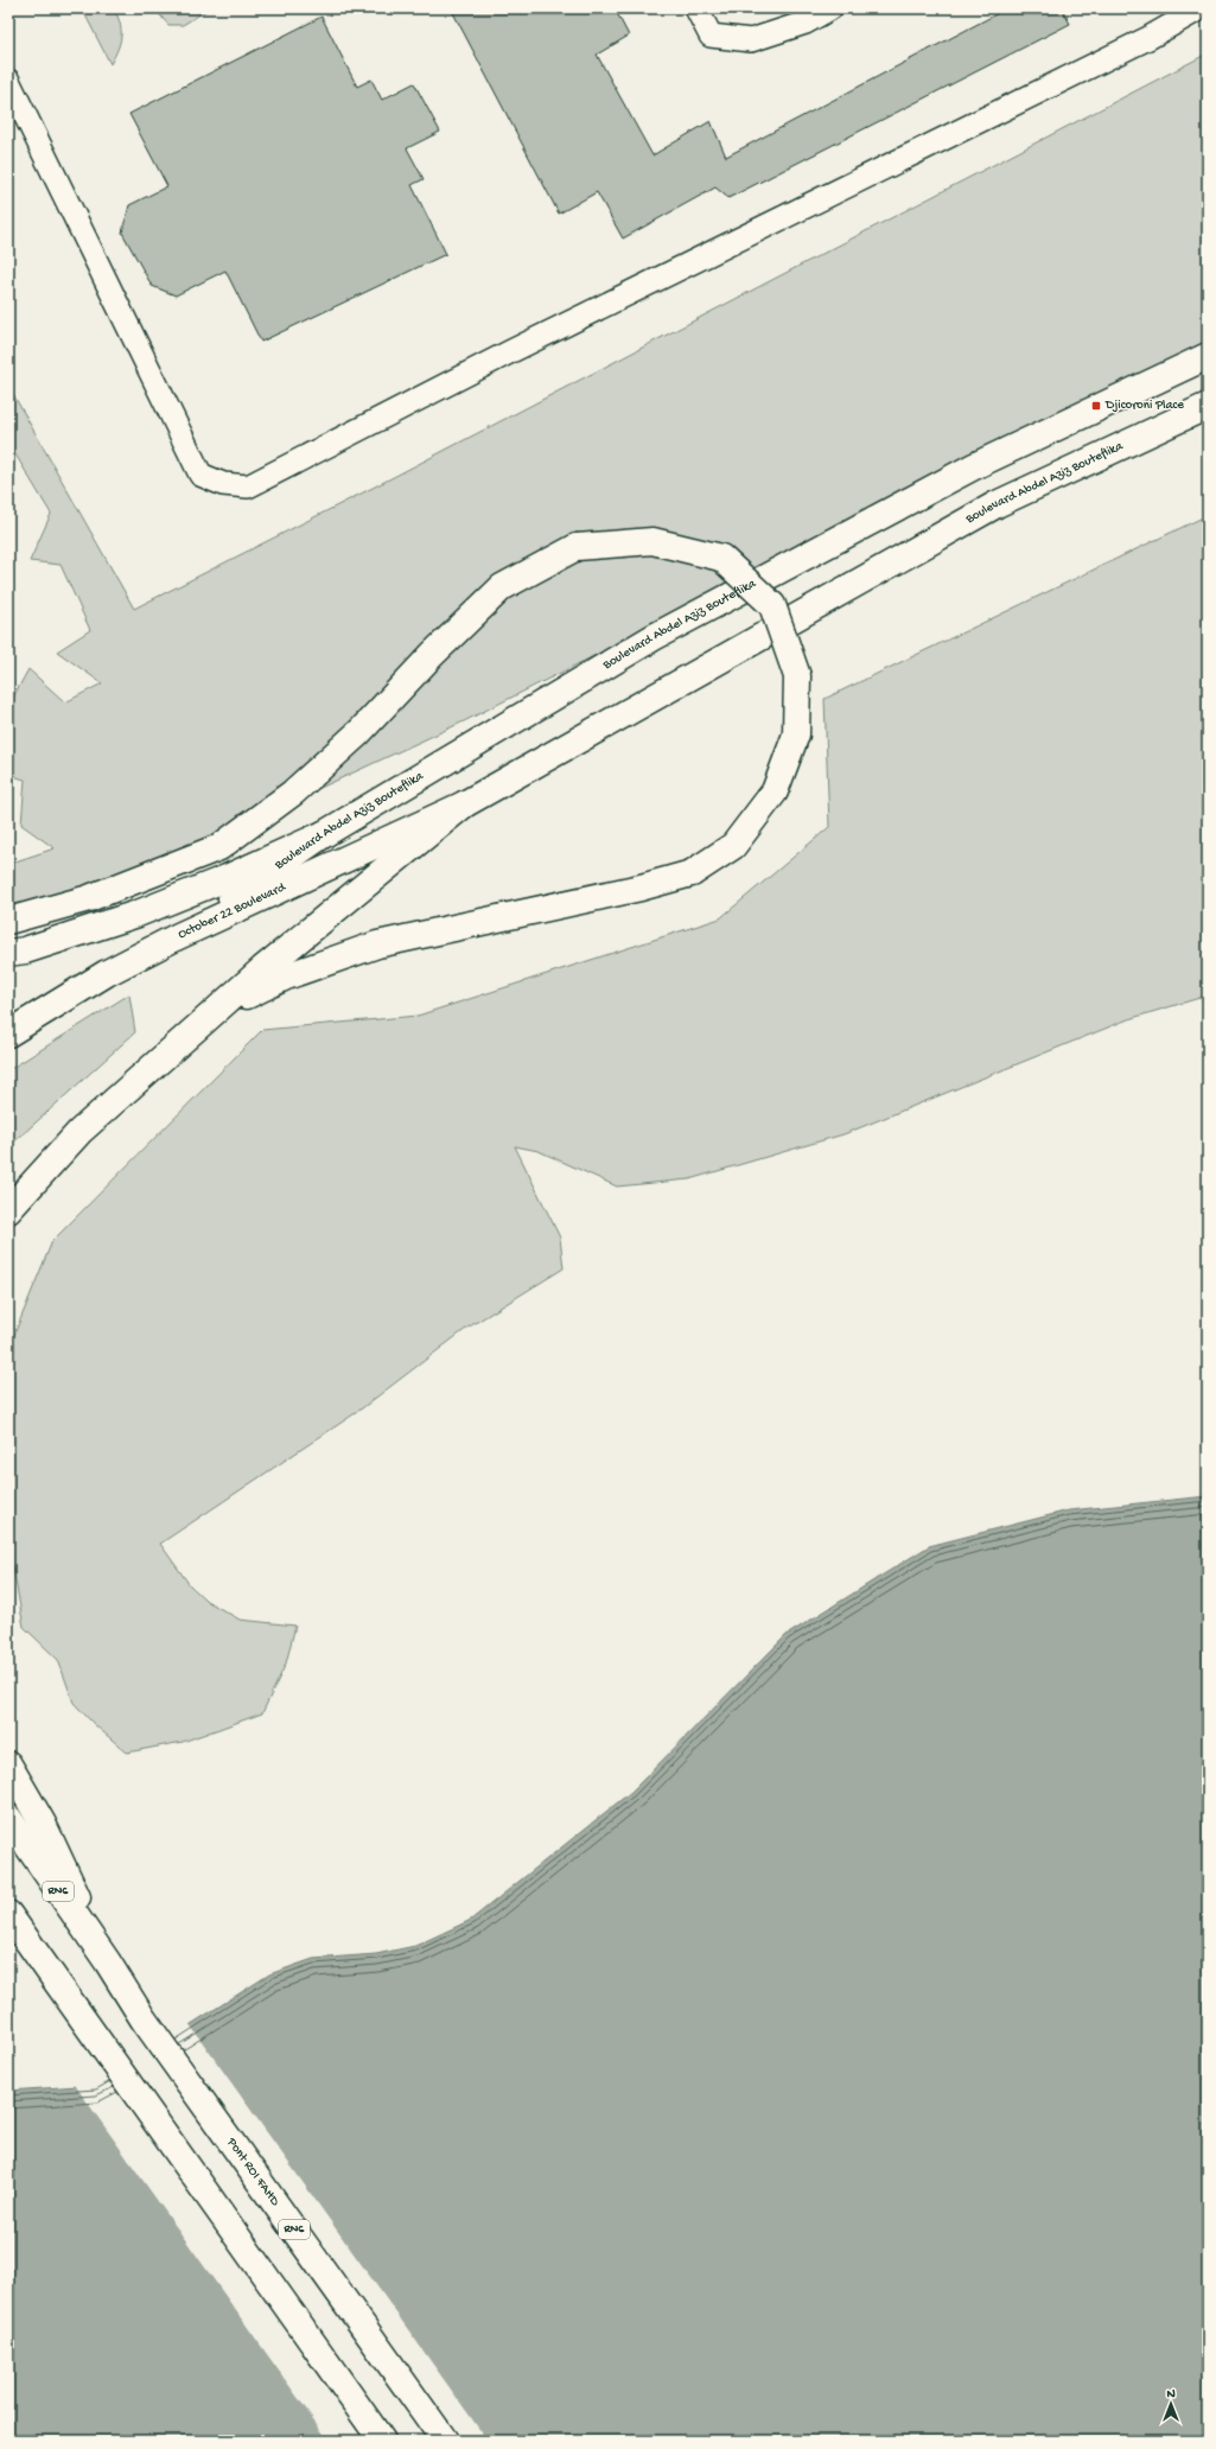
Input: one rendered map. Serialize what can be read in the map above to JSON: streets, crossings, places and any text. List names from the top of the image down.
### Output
{
  "streets": {
    "main road": [
      "Boulevard Abdel Aziz Bouteflika",
      "October 22 Boulevard",
      "RN6",
      "Pont ROI FAHD"
    ]
  },
  "crossings": [
    ["Boulevard Abdel Aziz Bouteflika", "October 22 Boulevard"],
    ["RN6", "Pont ROI FAHD"]
  ],
  "places": {
    "transit": ["Djicoroni Place"]
  },
  "north": "top"
}
